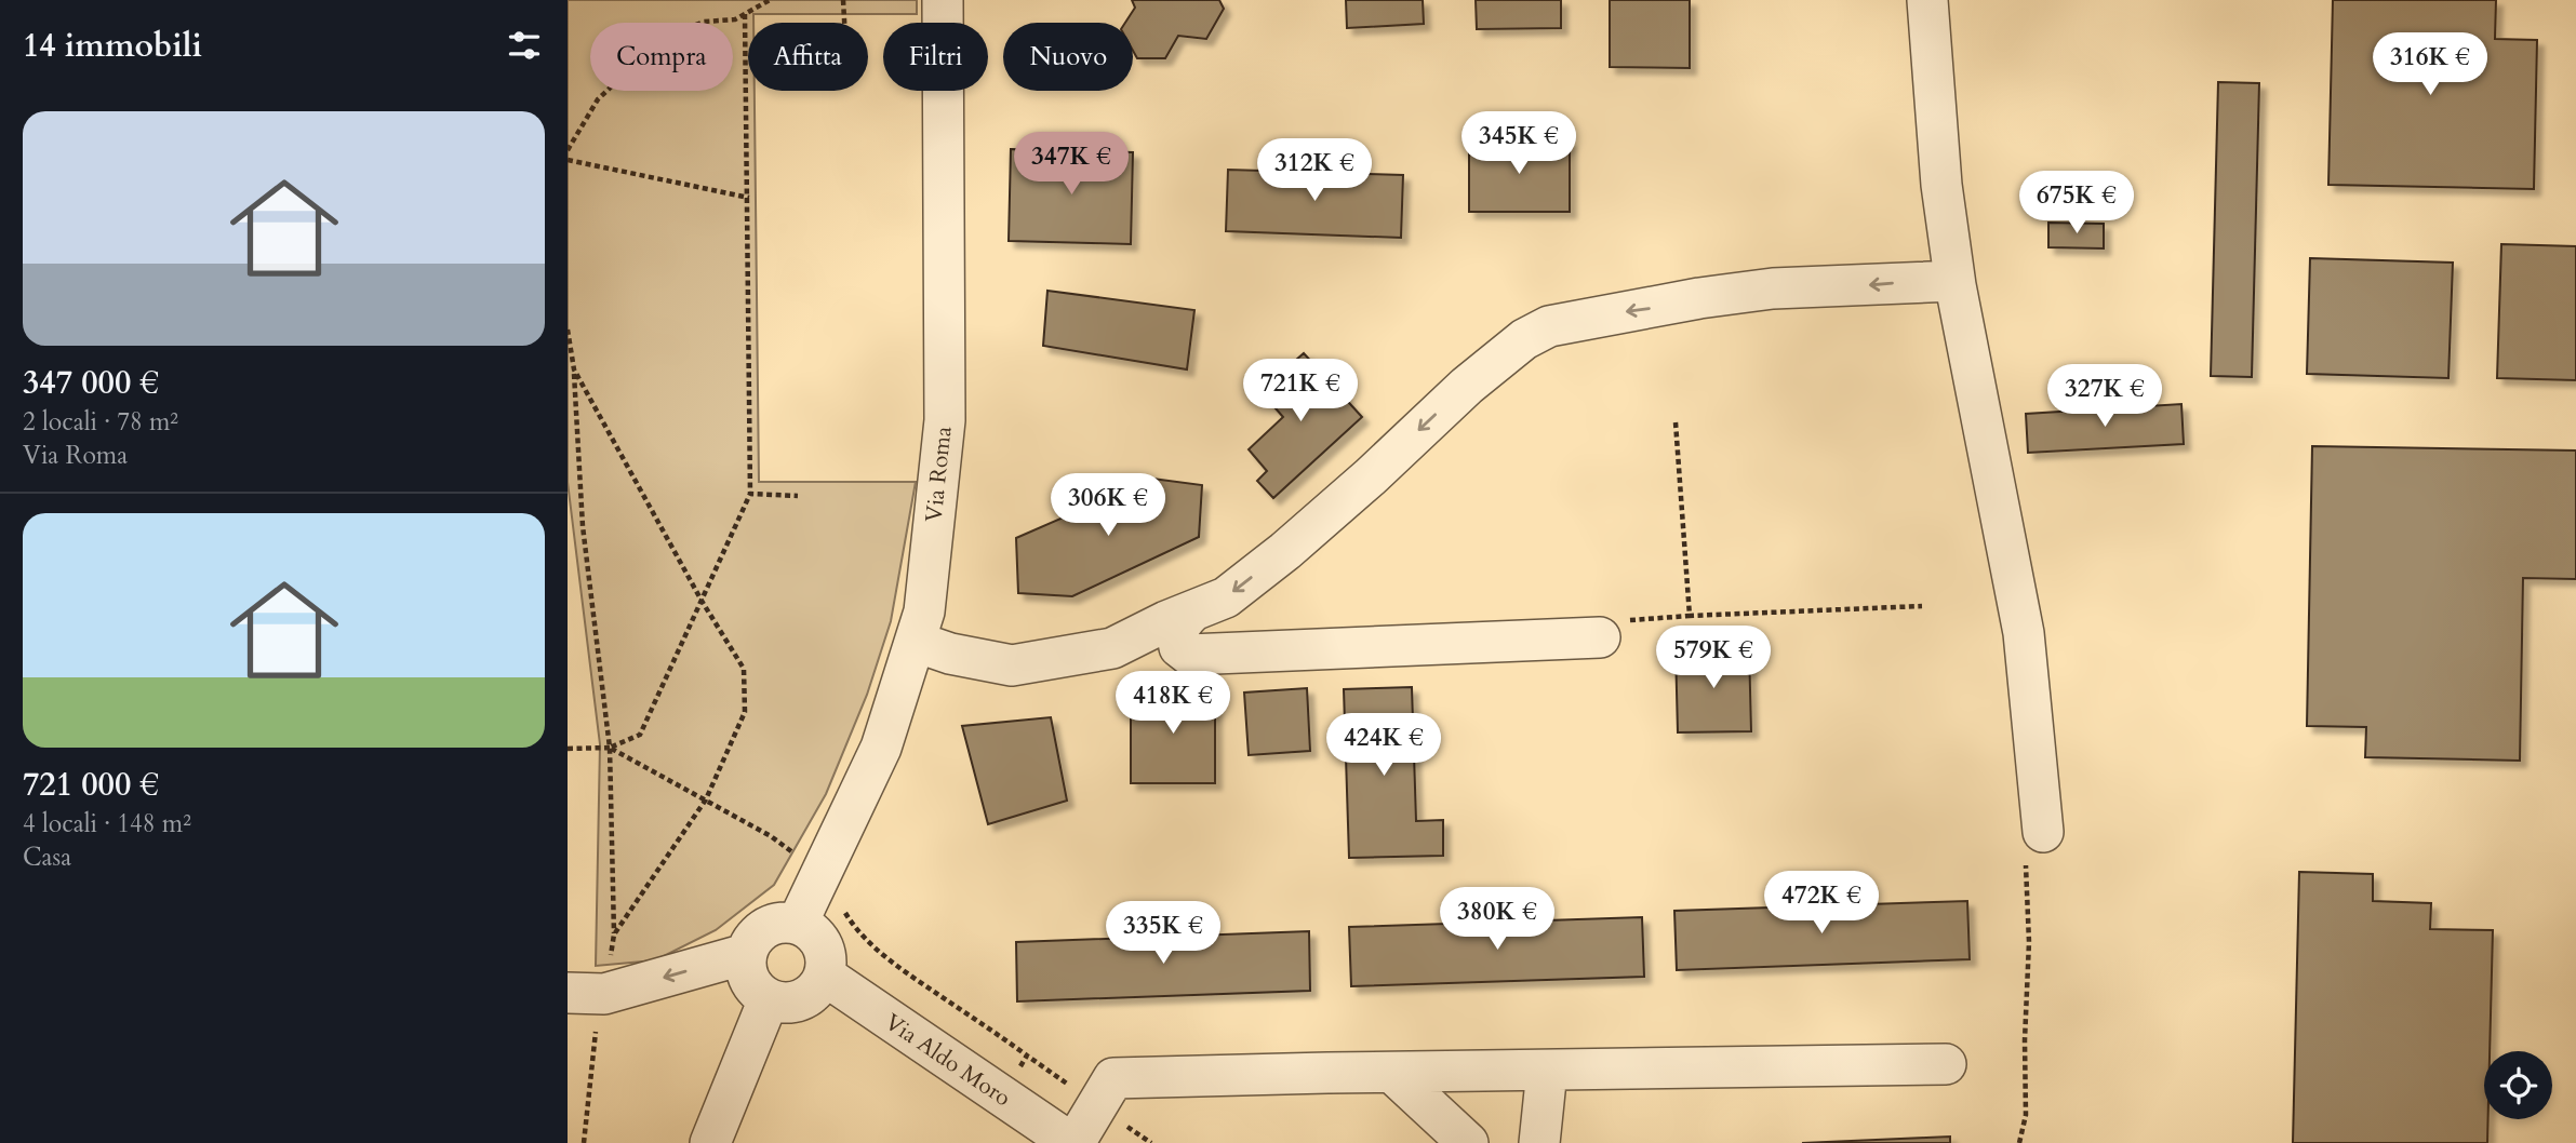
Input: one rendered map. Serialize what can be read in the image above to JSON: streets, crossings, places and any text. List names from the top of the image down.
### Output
{
  "streets": {
    "street": ["Via Roma", "Via Aldo Moro"]
  },
  "crossings": [
    ["Via Roma", "Via Aldo Moro"]
  ],
  "page": {
    "heading": "14 immobili",
    "chip": [
      "Compra",
      "Affitta",
      "Filtri",
      "Nuovo"
    ],
    "price": [
      "316K €",
      "345K €",
      "347K €",
      "312K €",
      "675K €",
      "721K €",
      "327K €",
      "306K €",
      "579K €",
      "418K €",
      "424K €",
      "472K €",
      "380K €",
      "335K €"
    ],
    "list": [
      {
        "name": "347 000 €",
        "note": "2 locali · 78 m² · Via Roma"
      },
      {
        "name": "721 000 €",
        "note": "4 locali · 148 m² · Casa"
      }
    ]
  }
}
